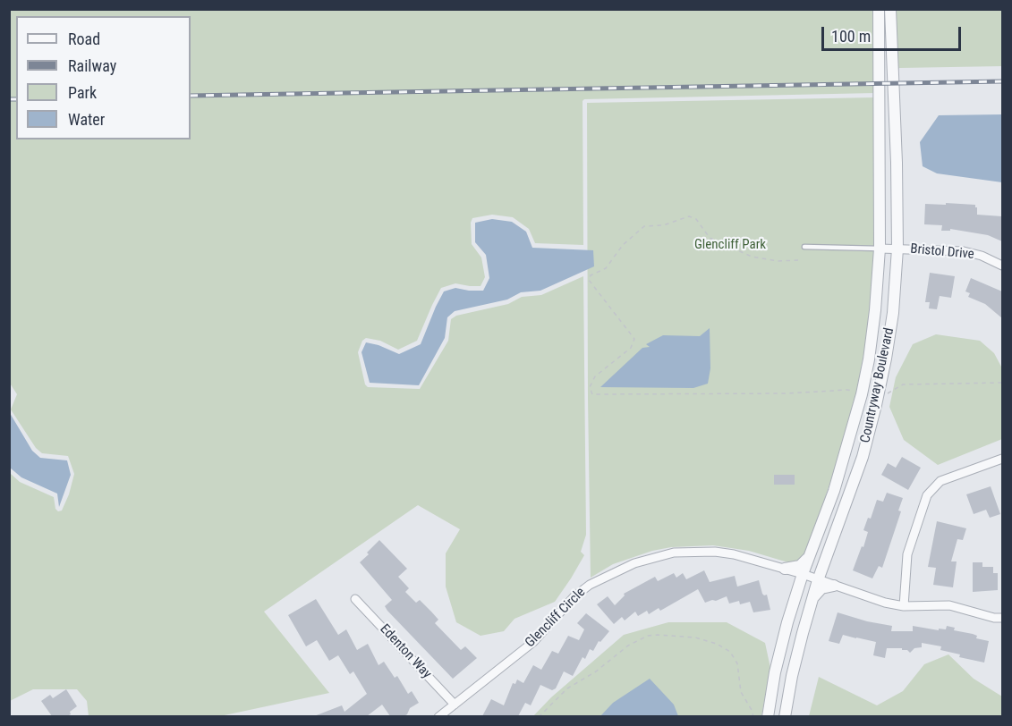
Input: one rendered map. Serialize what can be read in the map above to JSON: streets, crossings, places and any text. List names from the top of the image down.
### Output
{
  "streets": {
    "street": [
      "Bristol Drive",
      "Countryway Boulevard",
      "Glencliff Circle",
      "Edenton Way"
    ]
  },
  "crossings": [
    ["Bristol Drive", "Countryway Boulevard"],
    ["Countryway Boulevard", "Glencliff Circle"],
    ["Glencliff Circle", "Edenton Way"]
  ],
  "parks": ["Glencliff Park"],
  "legend": [
    "Road",
    "Railway",
    "Park",
    "Water"
  ],
  "scale_bar": "100 m"
}
